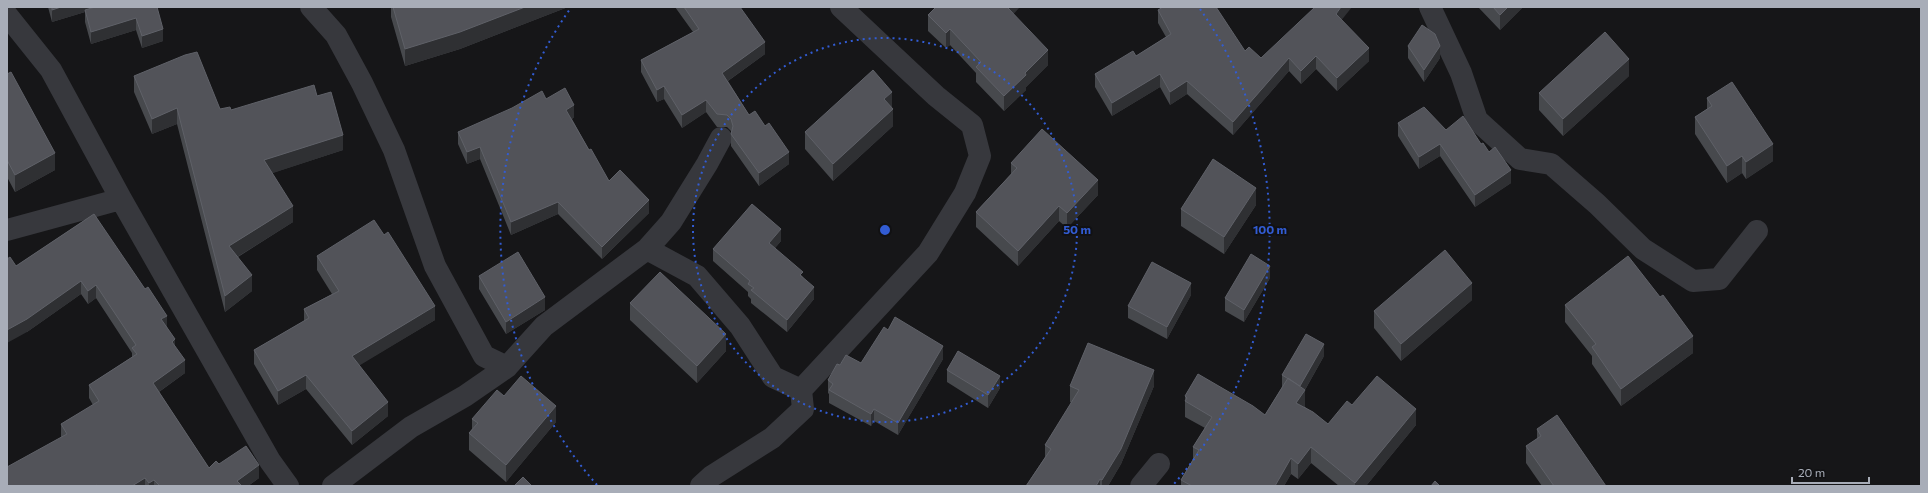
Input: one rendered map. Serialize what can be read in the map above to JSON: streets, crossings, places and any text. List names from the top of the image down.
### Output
{
  "scale_bar": "20 m",
  "rings": ["50 m", "100 m"]
}
